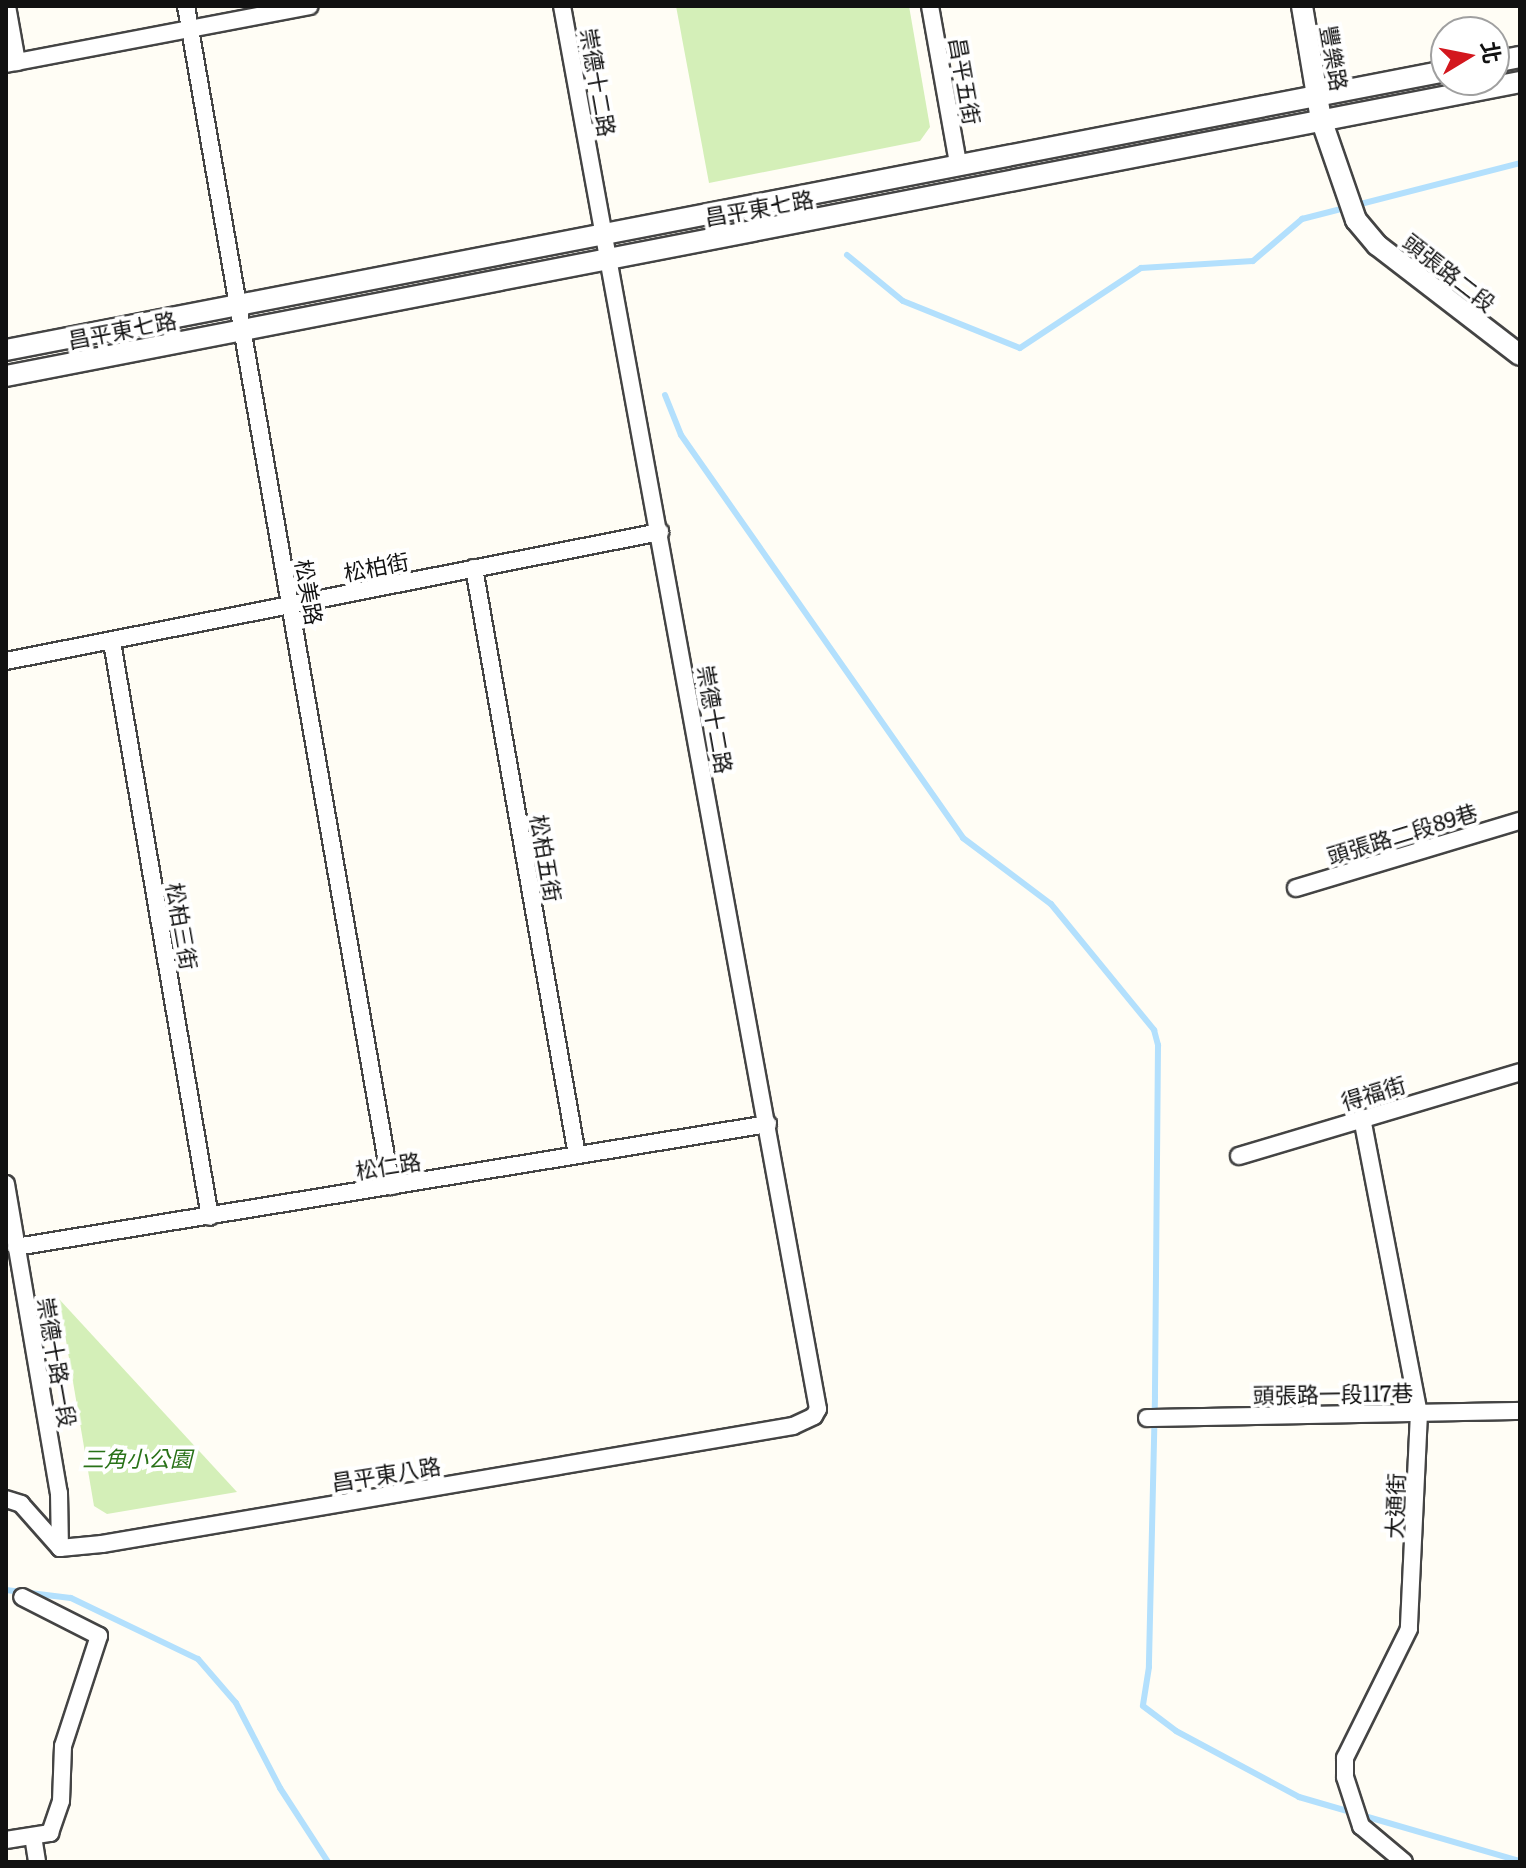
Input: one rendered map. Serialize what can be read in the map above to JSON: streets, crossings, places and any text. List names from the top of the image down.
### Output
{
  "streets": {
    "street": [
      "豐樂路",
      "昌平五街",
      "崇德十二路",
      "昌平東七路",
      "頭張路二段",
      "松柏街",
      "松美路",
      "頭張路二段89巷",
      "松柏五街",
      "松柏三街",
      "得福街",
      "松仁路",
      "崇德十路一段",
      "頭張路一段117巷",
      "昌平東八路",
      "大通街"
    ]
  },
  "crossings": [
    ["豐樂路", "昌平東七路"],
    ["豐樂路", "頭張路二段"],
    ["昌平五街", "昌平東七路"],
    ["崇德十二路", "昌平東七路"],
    ["崇德十二路", "松柏街"],
    ["崇德十二路", "松仁路"],
    ["崇德十二路", "昌平東八路"],
    ["昌平東七路", "頭張路二段"],
    ["昌平東七路", "松美路"],
    ["松柏街", "松美路"],
    ["松柏街", "松柏五街"],
    ["松柏街", "松柏三街"],
    ["松美路", "松仁路"],
    ["松柏五街", "松仁路"],
    ["松柏三街", "松仁路"],
    ["得福街", "大通街"],
    ["松仁路", "崇德十路一段"],
    ["崇德十路一段", "昌平東八路"],
    ["頭張路一段117巷", "大通街"]
  ],
  "parks": ["三角小公園"],
  "north": "right"
}
